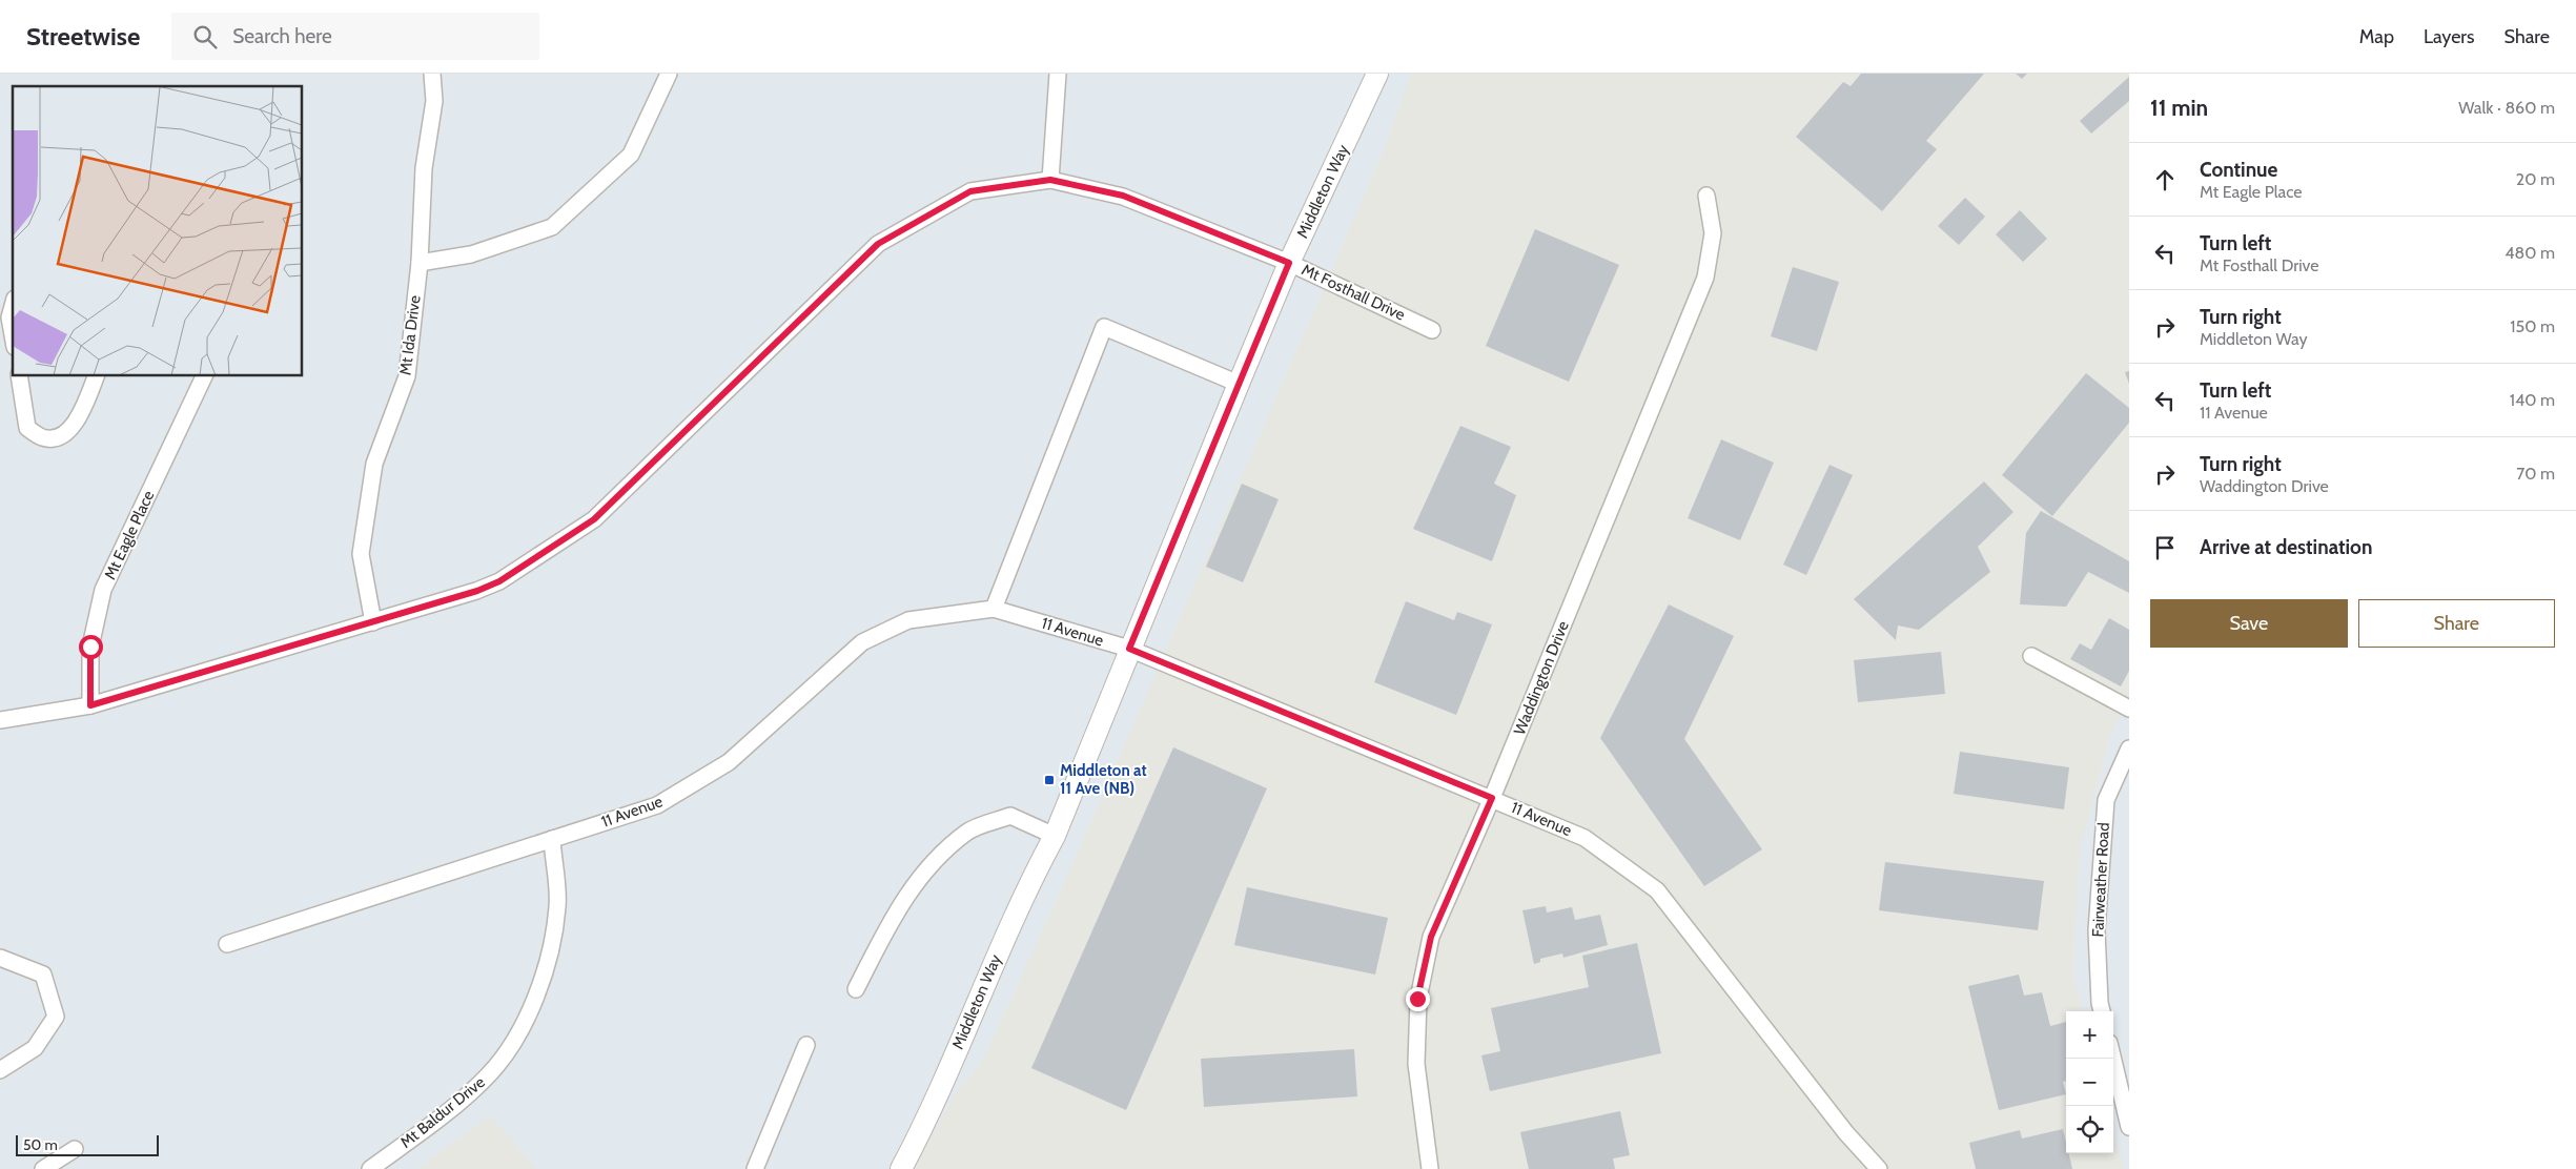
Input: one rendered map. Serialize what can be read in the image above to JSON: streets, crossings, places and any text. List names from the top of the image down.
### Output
{
  "streets": {
    "street": [
      "Middleton Way",
      "Mt Fosthall Drive",
      "Mt Ida Drive",
      "Mt Eagle Place",
      "11 Avenue",
      "Waddington Drive",
      "Fairweather Road",
      "Mt Baldur Drive"
    ]
  },
  "crossings": [
    ["Middleton Way", "Mt Fosthall Drive"],
    ["Middleton Way", "11 Avenue"],
    ["Mt Fosthall Drive", "Mt Ida Drive"],
    ["Mt Fosthall Drive", "Mt Eagle Place"],
    ["11 Avenue", "Waddington Drive"],
    ["11 Avenue", "Mt Baldur Drive"]
  ],
  "places": {
    "transit": ["Middleton at 11 Ave (NB)"]
  },
  "scale_bar": "50 m",
  "page": {
    "header": "Streetwise",
    "search": "Search here",
    "nav": ["Map", "Layers", "Share"],
    "heading": ["11 min", "Walk · 860 m"],
    "list": [
      ["Continue", "Mt Eagle Place", "20 m"],
      ["Turn left", "Mt Fosthall Drive", "480 m"],
      ["Turn right", "Middleton Way", "150 m"],
      ["Turn left", "11 Avenue", "140 m"],
      ["Turn right", "Waddington Drive", "70 m"],
      "Arrive at destination"
    ],
    "buttons": ["Save", "Share"],
    "map_buttons": ["+", "−"],
    "scale": "50 m"
  }
}
